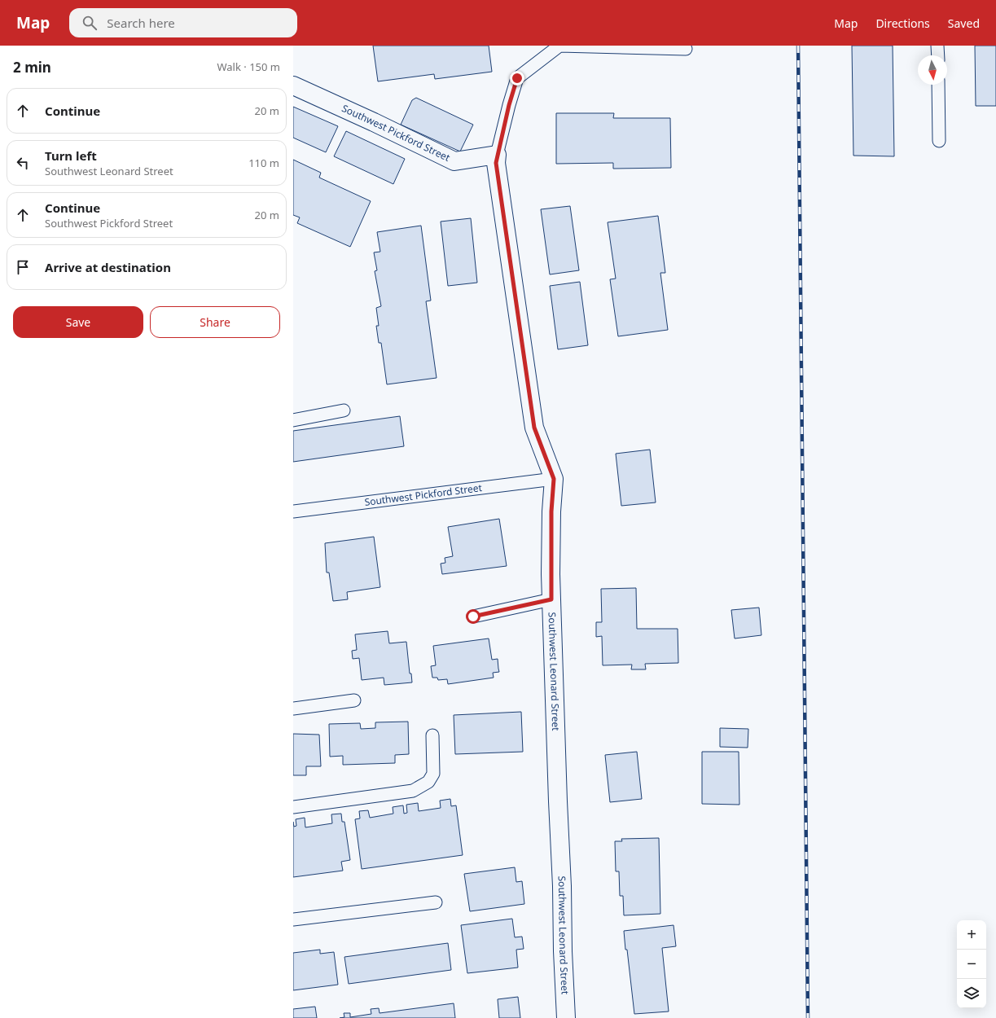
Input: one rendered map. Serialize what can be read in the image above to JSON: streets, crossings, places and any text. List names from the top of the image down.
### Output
{
  "streets": {
    "street": ["Southwest Pickford Street", "Southwest Leonard Street"]
  },
  "crossings": [
    ["Southwest Pickford Street", "Southwest Leonard Street"]
  ],
  "north": "bottom",
  "page": {
    "header": "Map",
    "search": "Search here",
    "nav": ["Map", "Directions", "Saved"],
    "heading": ["2 min", "Walk · 150 m"],
    "list": [
      ["Continue", "20 m"],
      ["Turn left", "Southwest Leonard Street", "110 m"],
      ["Continue", "Southwest Pickford Street", "20 m"],
      "Arrive at destination"
    ],
    "buttons": ["Save", "Share"],
    "map_buttons": ["+", "−"]
  }
}
